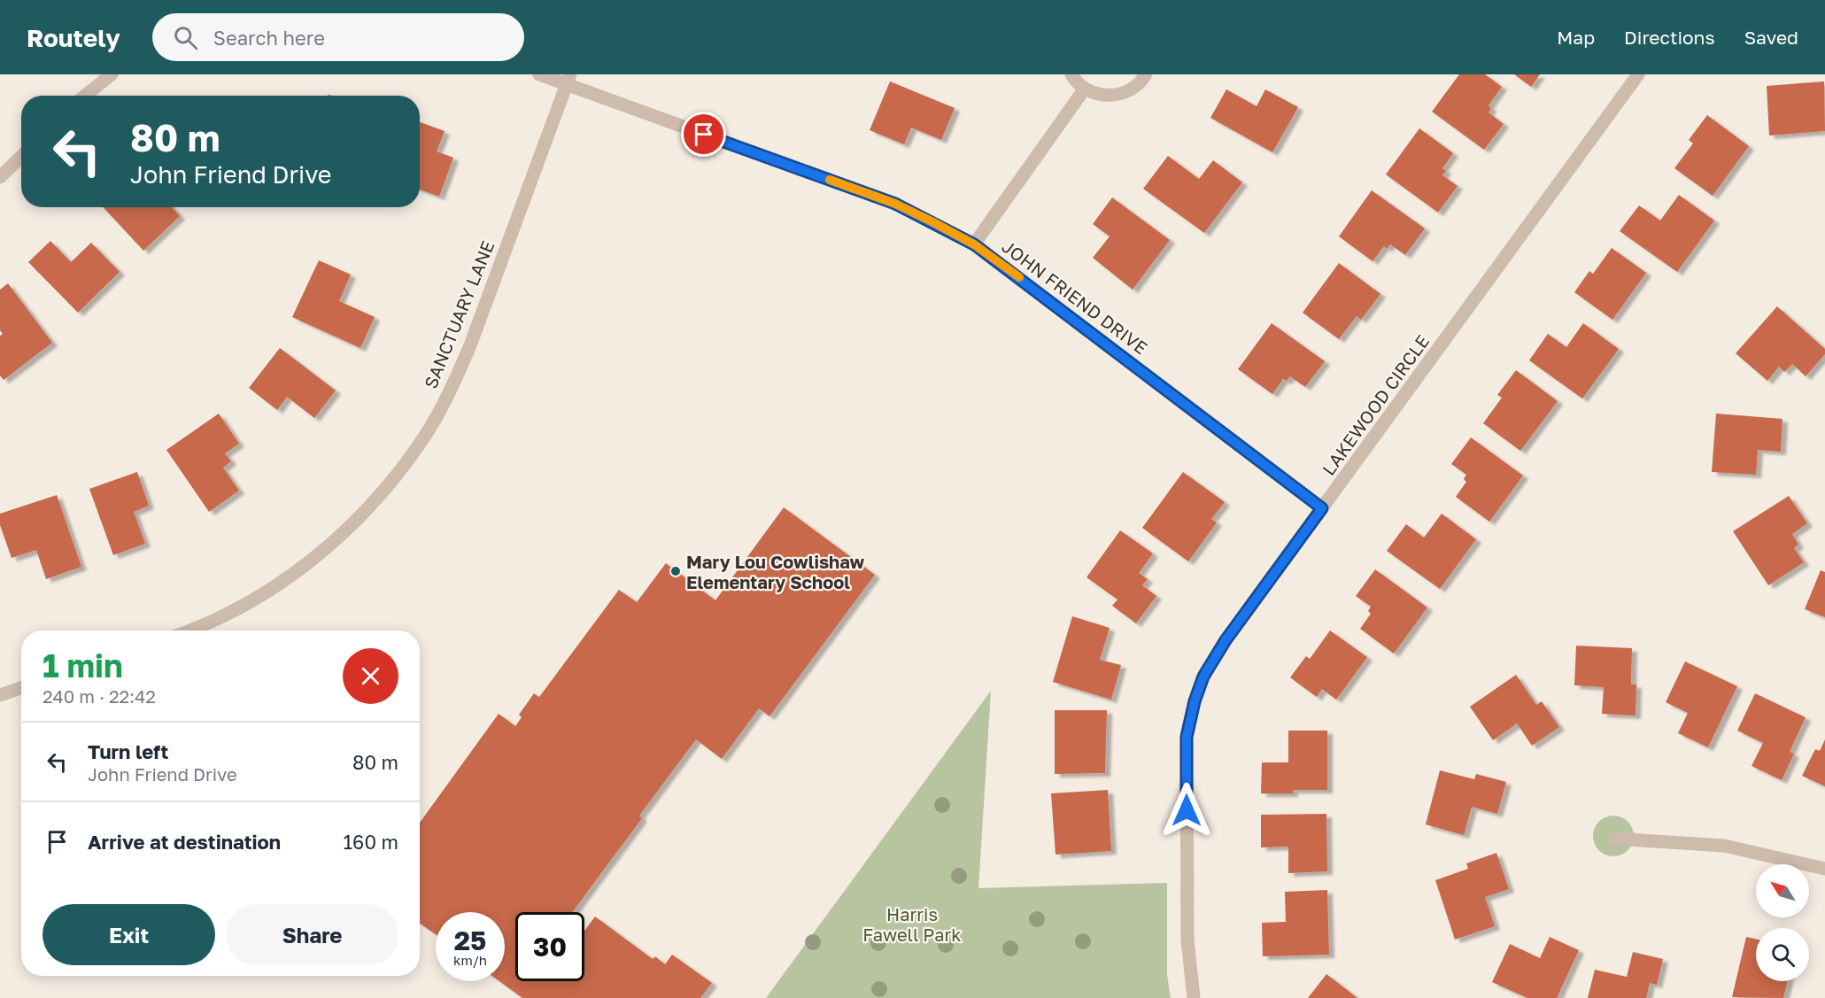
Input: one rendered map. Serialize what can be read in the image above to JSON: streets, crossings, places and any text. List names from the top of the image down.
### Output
{
  "streets": {
    "street": ["JOHN FRIEND DRIVE", "SANCTUARY LANE", "LAKEWOOD CIRCLE"]
  },
  "crossings": [
    ["JOHN FRIEND DRIVE", "SANCTUARY LANE"],
    ["JOHN FRIEND DRIVE", "LAKEWOOD CIRCLE"]
  ],
  "parks": ["Harris Fawell Park"],
  "places": ["Mary Lou Cowlishaw Elementary School"],
  "north": "top left",
  "page": {
    "header": "Routely",
    "search": "Search here",
    "nav": ["Map", "Directions", "Saved"],
    "turn": ["80 m", "John Friend Drive"],
    "heading": ["1 min", "240 m · 22:42"],
    "list": [
      {
        "name": "Turn left",
        "note": "John Friend Drive",
        "value": "80 m"
      },
      {
        "name": "Arrive at destination",
        "value": "160 m"
      }
    ],
    "buttons": ["Exit", "Share"],
    "speed": "25 km/h",
    "limit": "30"
  }
}
